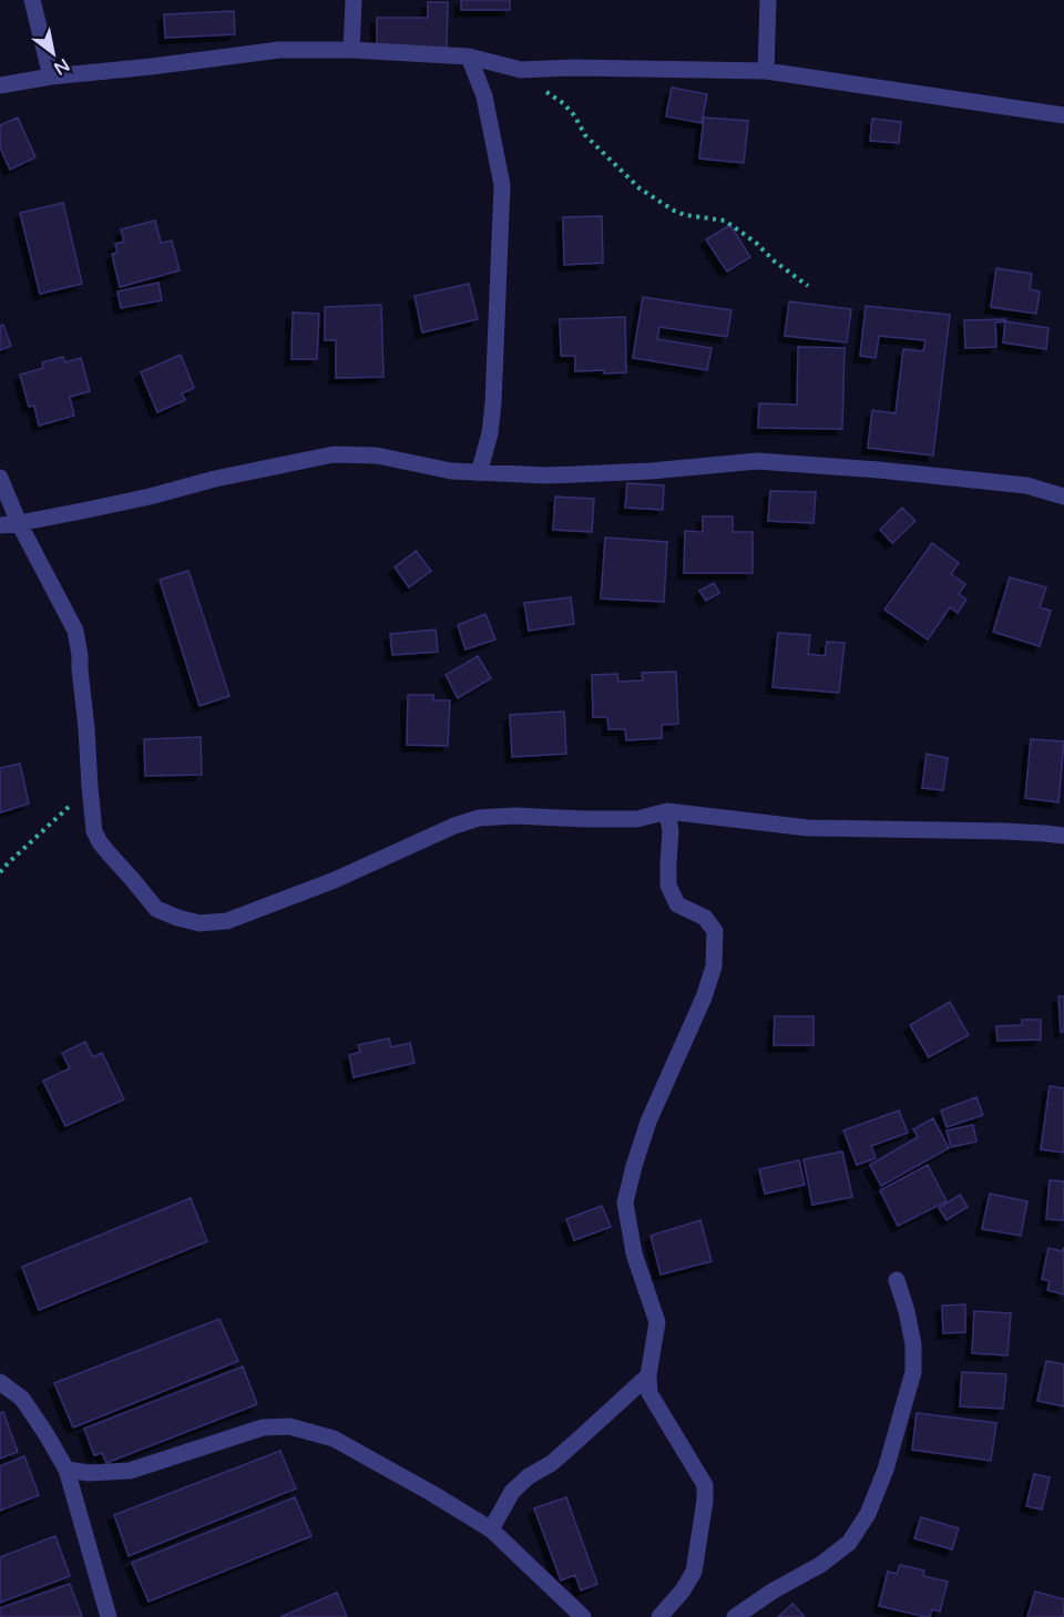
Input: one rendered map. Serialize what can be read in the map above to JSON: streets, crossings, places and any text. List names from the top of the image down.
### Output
{
  "north": "bottom right"
}
